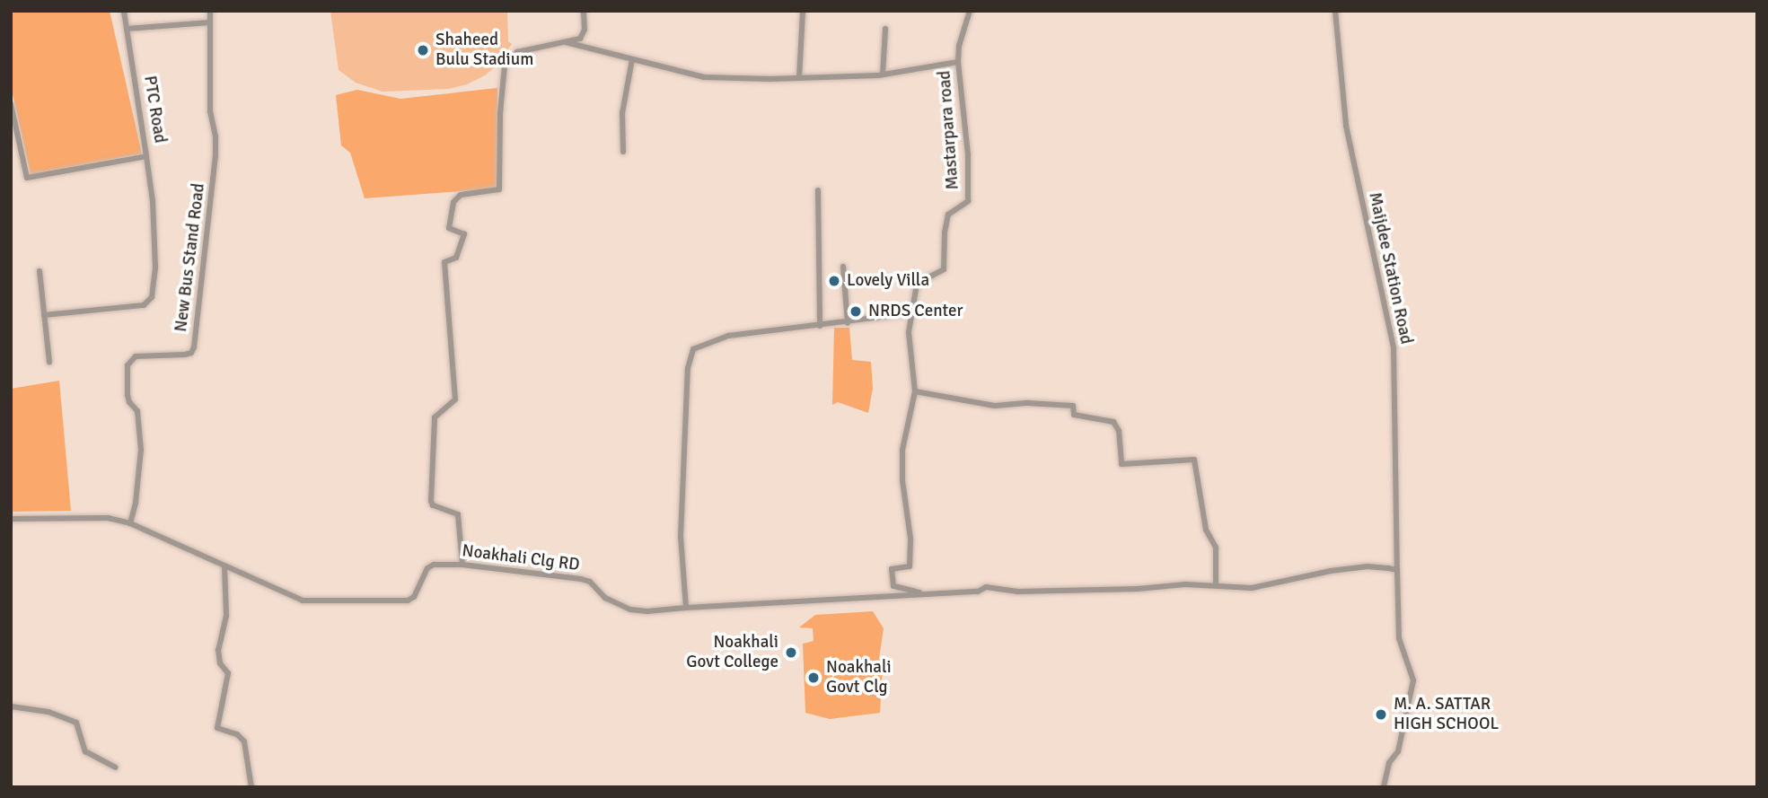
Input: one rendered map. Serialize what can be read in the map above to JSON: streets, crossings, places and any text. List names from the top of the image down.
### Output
{
  "streets": {
    "street": [
      "PTC Road",
      "Mastarpara road",
      "New Bus Stand Road",
      "Maijdee Station Road",
      "Noakhali Clg RD"
    ]
  },
  "crossings": [
    ["Mastarpara road", "Noakhali Clg RD"],
    ["New Bus Stand Road", "Noakhali Clg RD"]
  ],
  "places": [
    "Shaheed Bulu Stadium",
    "Lovely Villa",
    "NRDS Center",
    "Noakhali Govt College",
    "Noakhali Govt Clg",
    "M. A. SATTAR HIGH SCHOOL"
  ]
}
